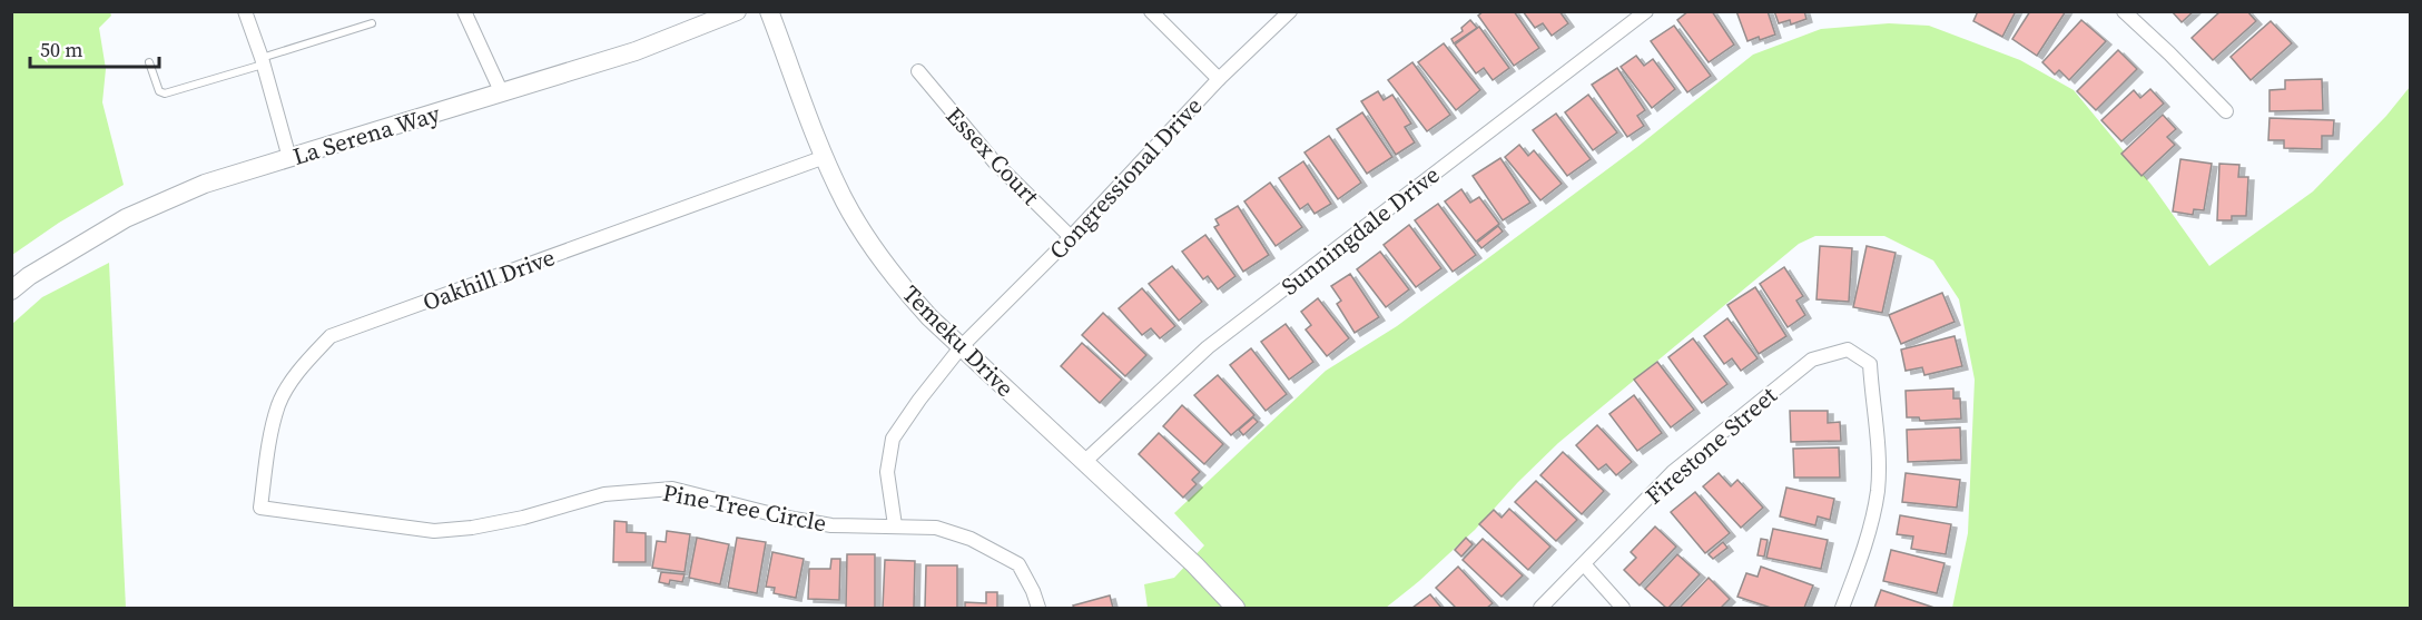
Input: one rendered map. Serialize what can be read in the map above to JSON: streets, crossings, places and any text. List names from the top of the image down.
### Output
{
  "streets": {
    "main road": ["La Serena Way", "Temeku Drive"],
    "street": [
      "Essex Court",
      "Congressional Drive",
      "Sunningdale Drive",
      "Oakhill Drive",
      "Firestone Street",
      "Pine Tree Circle"
    ]
  },
  "crossings": [
    ["Essex Court", "Congressional Drive"],
    ["Congressional Drive", "Temeku Drive"],
    ["Congressional Drive", "Pine Tree Circle"],
    ["Sunningdale Drive", "Temeku Drive"],
    ["Oakhill Drive", "Temeku Drive"],
    ["Oakhill Drive", "Pine Tree Circle"]
  ],
  "scale_bar": "50 m"
}
